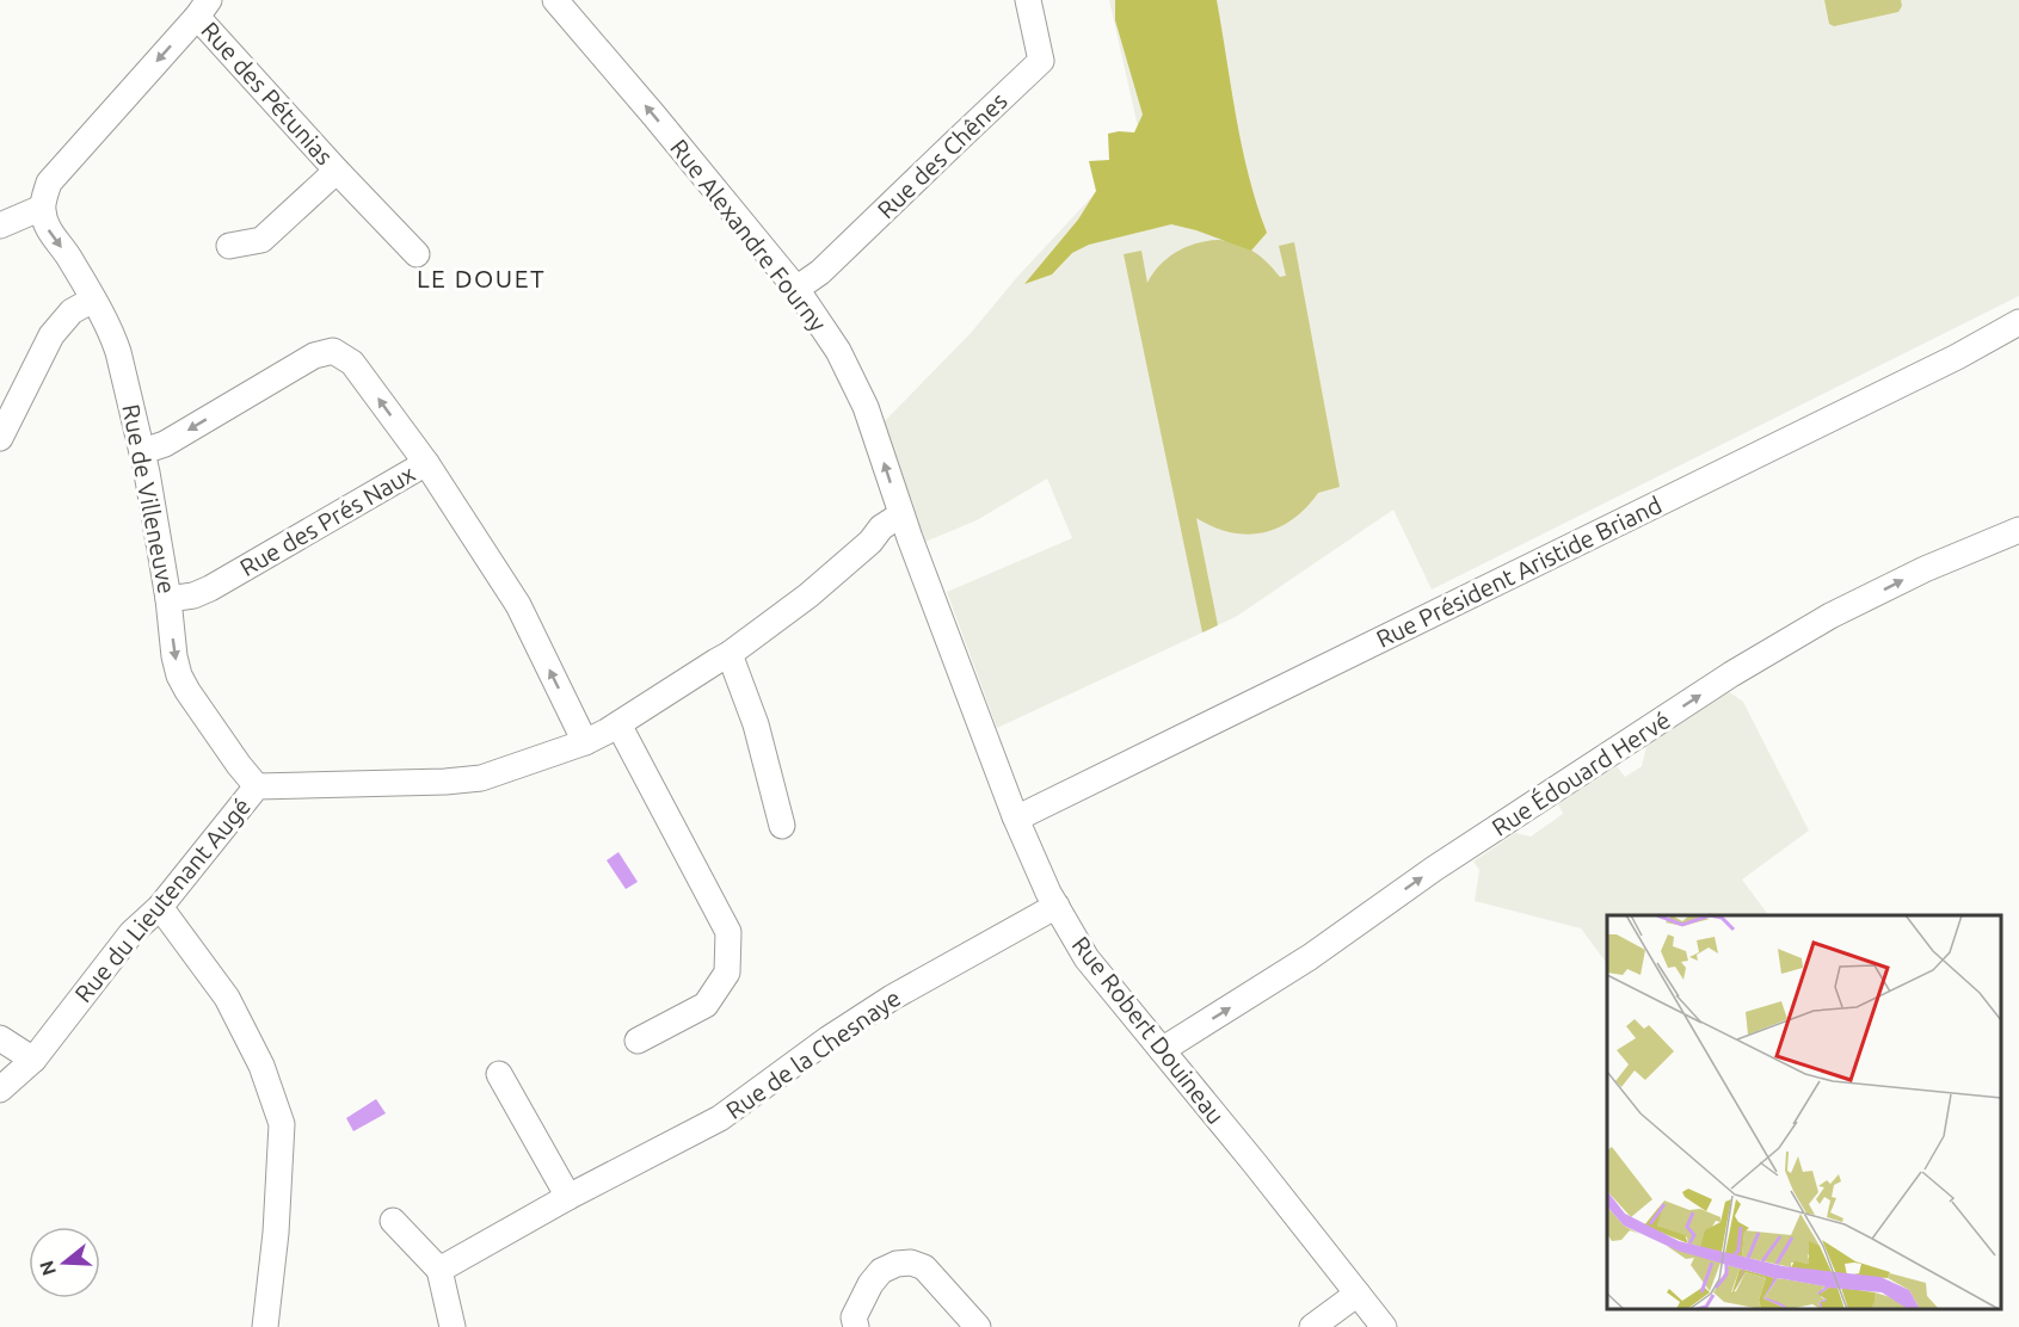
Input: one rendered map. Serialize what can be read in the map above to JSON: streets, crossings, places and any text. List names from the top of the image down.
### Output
{
  "streets": {
    "street": [
      "Rue des Pétunias",
      "Rue des Chênes",
      "Rue Alexandre Fourny",
      "Rue de Villeneuve",
      "Rue des Prés Naux",
      "Rue Président Aristide Briand",
      "Rue Édouard Hervé",
      "Rue du Lieutenant Augé",
      "Rue Robert Douineau",
      "Rue de la Chesnaye"
    ]
  },
  "crossings": [
    ["Rue des Chênes", "Rue Alexandre Fourny"],
    ["Rue Alexandre Fourny", "Rue du Lieutenant Augé"],
    ["Rue Alexandre Fourny", "Rue Robert Douineau"],
    ["Rue de Villeneuve", "Rue des Prés Naux"],
    ["Rue de Villeneuve", "Rue du Lieutenant Augé"],
    ["Rue des Prés Naux", "Rue du Lieutenant Augé"],
    ["Rue Président Aristide Briand", "Rue Robert Douineau"],
    ["Rue Édouard Hervé", "Rue Robert Douineau"],
    ["Rue Robert Douineau", "Rue de la Chesnaye"]
  ],
  "one_way": [
    "Rue Alexandre Fourny",
    "Rue de Villeneuve",
    "Rue des Prés Naux",
    "Rue Édouard Hervé"
  ],
  "districts": ["LE DOUET"],
  "north": "left"
}
